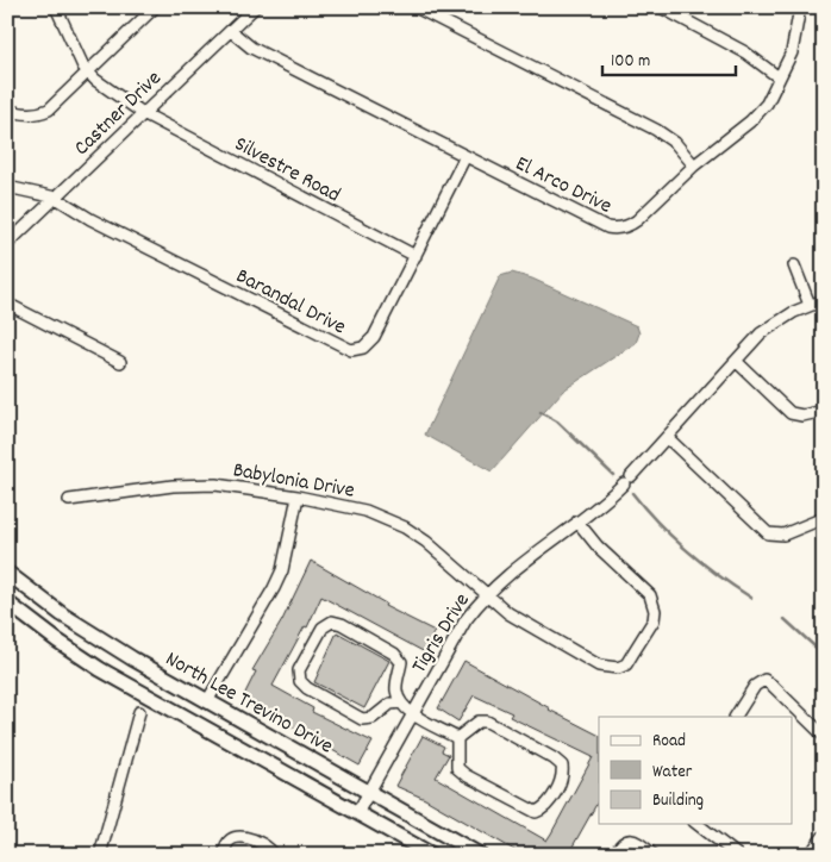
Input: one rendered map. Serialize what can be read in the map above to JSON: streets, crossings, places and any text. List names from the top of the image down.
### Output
{
  "streets": {
    "main road": ["North Lee Trevino Drive"],
    "street": [
      "Castner Drive",
      "Silvestre Road",
      "El Arco Drive",
      "Barandal Drive",
      "Babylonia Drive",
      "Tigris Drive"
    ]
  },
  "crossings": [
    ["Castner Drive", "Silvestre Road"],
    ["Castner Drive", "El Arco Drive"],
    ["Castner Drive", "Barandal Drive"],
    ["Silvestre Road", "Barandal Drive"],
    ["El Arco Drive", "Barandal Drive"],
    ["Babylonia Drive", "Tigris Drive"],
    ["Tigris Drive", "North Lee Trevino Drive"]
  ],
  "legend": ["Road", "Water", "Building"],
  "scale_bar": "100 m"
}
